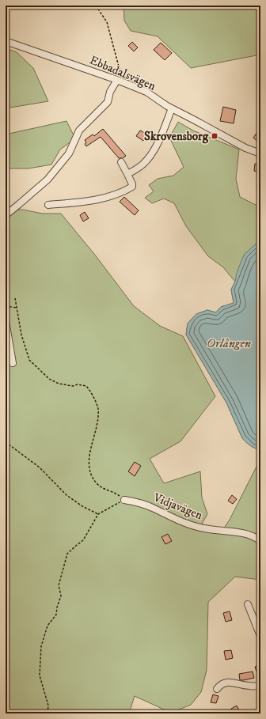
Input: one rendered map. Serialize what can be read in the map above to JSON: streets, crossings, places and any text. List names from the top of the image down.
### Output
{
  "streets": {
    "street": ["Ebbadalsvägen", "Vidjavägen"]
  },
  "water": ["Orlången"],
  "places": {
    "transit": ["Skrovensborg"]
  }
}
